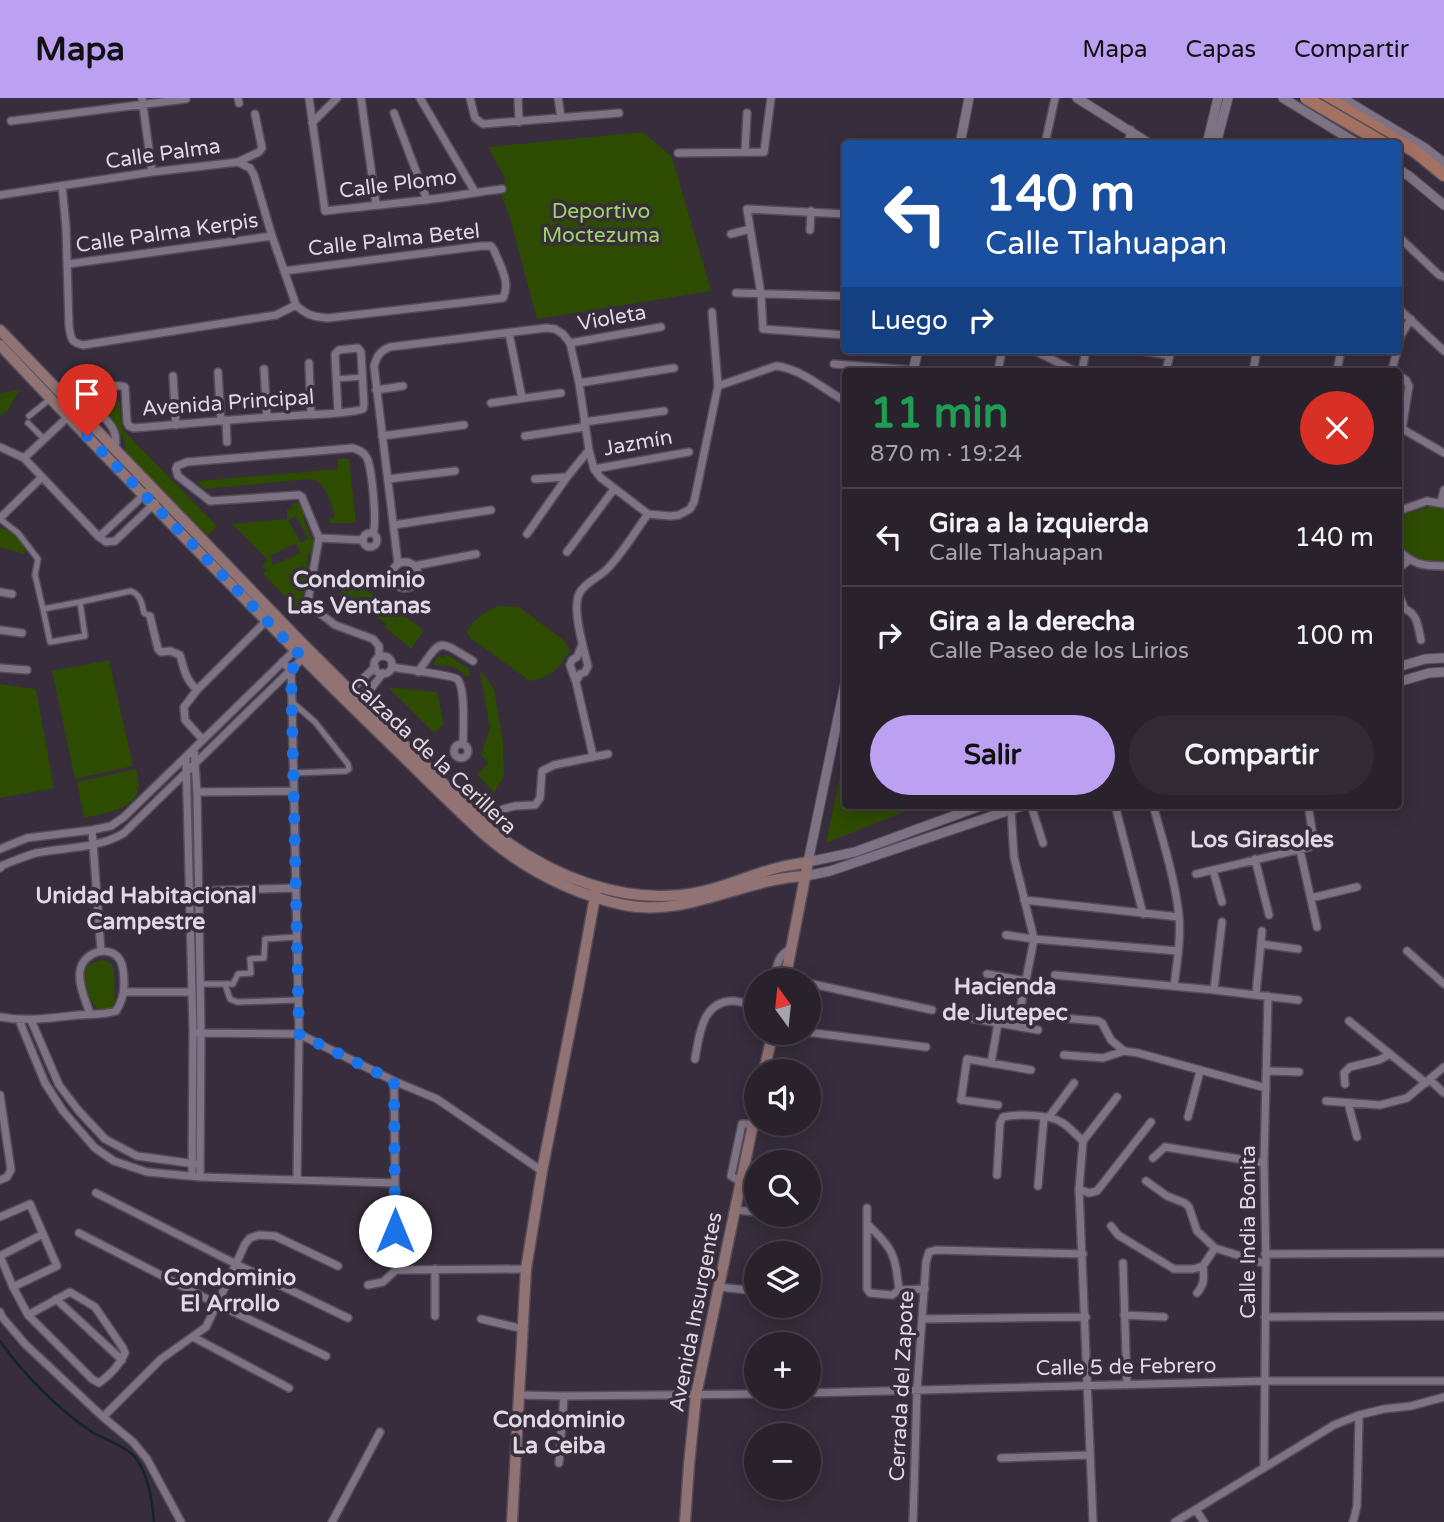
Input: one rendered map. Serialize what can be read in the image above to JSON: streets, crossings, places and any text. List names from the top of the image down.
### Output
{
  "streets": {
    "main road": ["Calzada de la Cerillera", "Avenida Insurgentes"],
    "street": [
      "Calle Palma",
      "Calle Plomo",
      "Calle Palma Kerpis",
      "Calle Palma Betel",
      "Violeta",
      "Avenida Principal",
      "Jazmín",
      "Calle India Bonita",
      "Calle 5 de Febrero",
      "Cerrada del Zapote"
    ]
  },
  "crossings": [
    ["Calle Palma", "Calle Palma Kerpis"],
    ["Calle Palma", "Calle Palma Betel"],
    ["Calle India Bonita", "Calle 5 de Febrero"],
    ["Calle 5 de Febrero", "Cerrada del Zapote"]
  ],
  "districts": [
    "Condominio Las Ventanas",
    "Los Girasoles",
    "Unidad Habitacional Campestre",
    "Hacienda de Jiutepec",
    "Condominio El Arrollo",
    "Condominio La Ceiba"
  ],
  "parks": ["Deportivo Moctezuma"],
  "north": "top",
  "page": {
    "header": "Mapa",
    "nav": ["Mapa", "Capas", "Compartir"],
    "turn": ["140 m", "Calle Tlahuapan"],
    "then": "Luego",
    "heading": ["11 min", "870 m · 19:24"],
    "list": [
      {
        "name": "Gira a la izquierda",
        "note": "Calle Tlahuapan",
        "value": "140 m"
      },
      {
        "name": "Gira a la derecha",
        "note": "Calle Paseo de los Lirios",
        "value": "100 m"
      }
    ],
    "buttons": ["Salir", "Compartir"],
    "map_buttons": ["+", "−"]
  }
}
